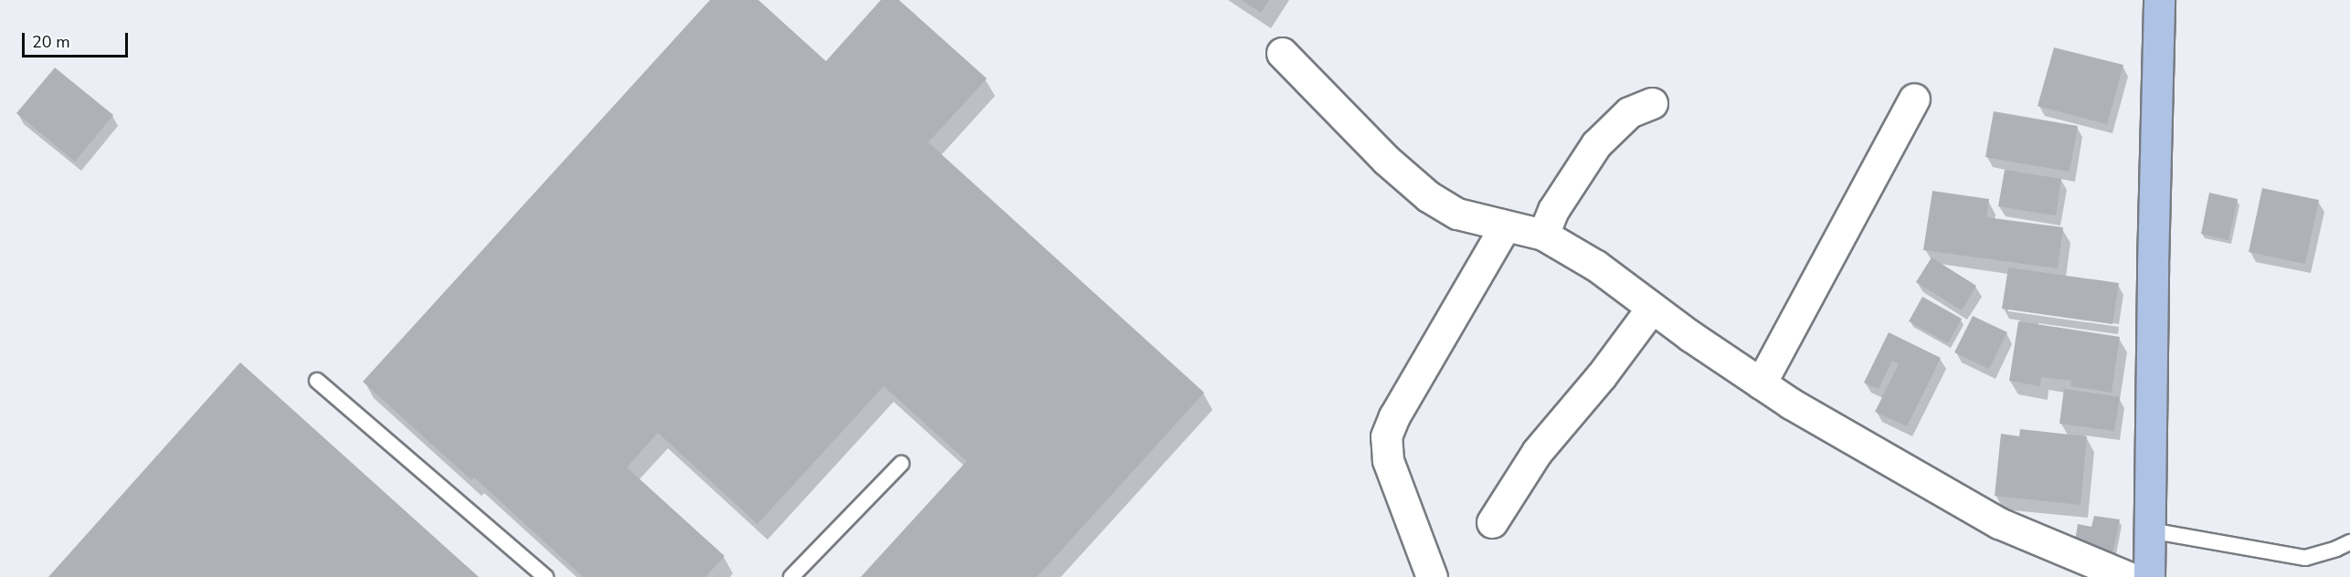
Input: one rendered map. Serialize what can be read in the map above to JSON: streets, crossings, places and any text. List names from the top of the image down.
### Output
{
  "scale_bar": "20 m"
}
